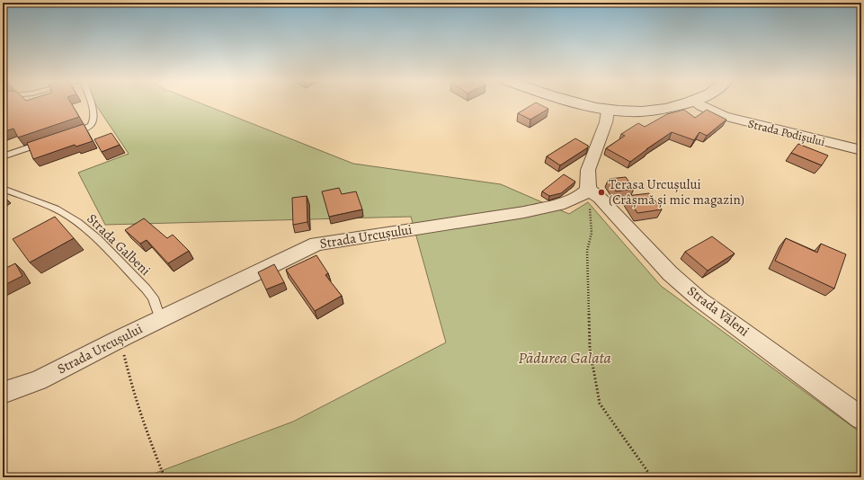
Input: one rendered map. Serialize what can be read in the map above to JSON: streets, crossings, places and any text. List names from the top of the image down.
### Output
{
  "streets": {
    "street": ["Strada Podișului", "Strada Urcușului", "Strada Văleni"],
    "lane": ["Strada Galbeni"]
  },
  "crossings": [
    ["Strada Urcușului", "Strada Galbeni"],
    ["Strada Urcușului", "Strada Văleni"]
  ],
  "parks": ["Pădurea Galata"],
  "places": ["Terasa Urcușului (Crâșmă și mic magazin)"]
}
